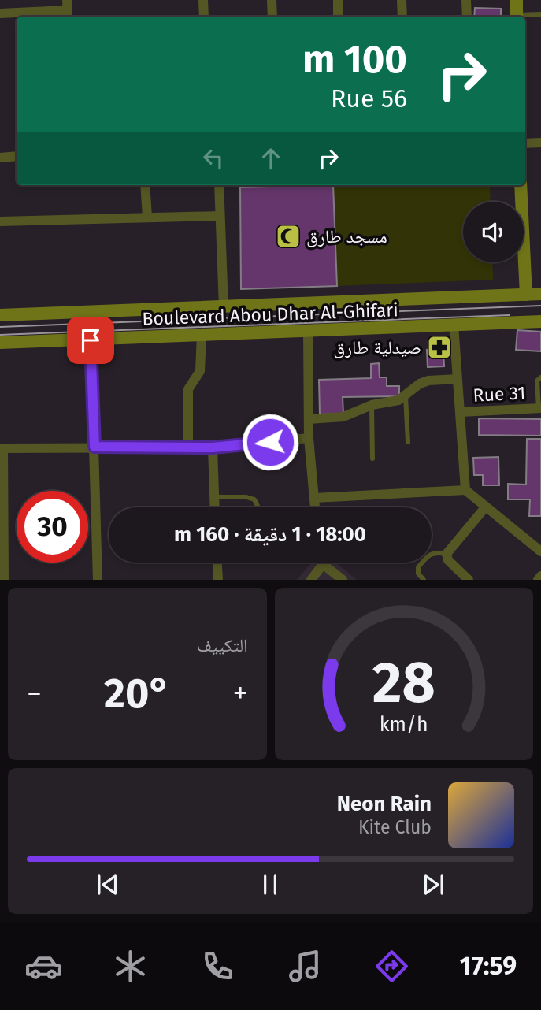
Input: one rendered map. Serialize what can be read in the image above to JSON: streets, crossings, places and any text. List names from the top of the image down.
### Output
{
  "streets": {
    "street": ["Boulevard Abou Dhar Al-Ghifari", "Rue 31"]
  },
  "places": {
    "mosque": ["مسجد طارق"],
    "pharmacy": ["صيدلية طارق"]
  },
  "page": {
    "turn": ["100 m", "Rue 56"],
    "limit": "30",
    "trip": "18:00 · 1 دقيقة · 160 m",
    "tile": "التكييف",
    "heat": ["−", "20°", "+"],
    "song": ["Neon Rain", "Kite Club"],
    "tabs": "17:59",
    "gauge": ["28", "km/h"]
  }
}
